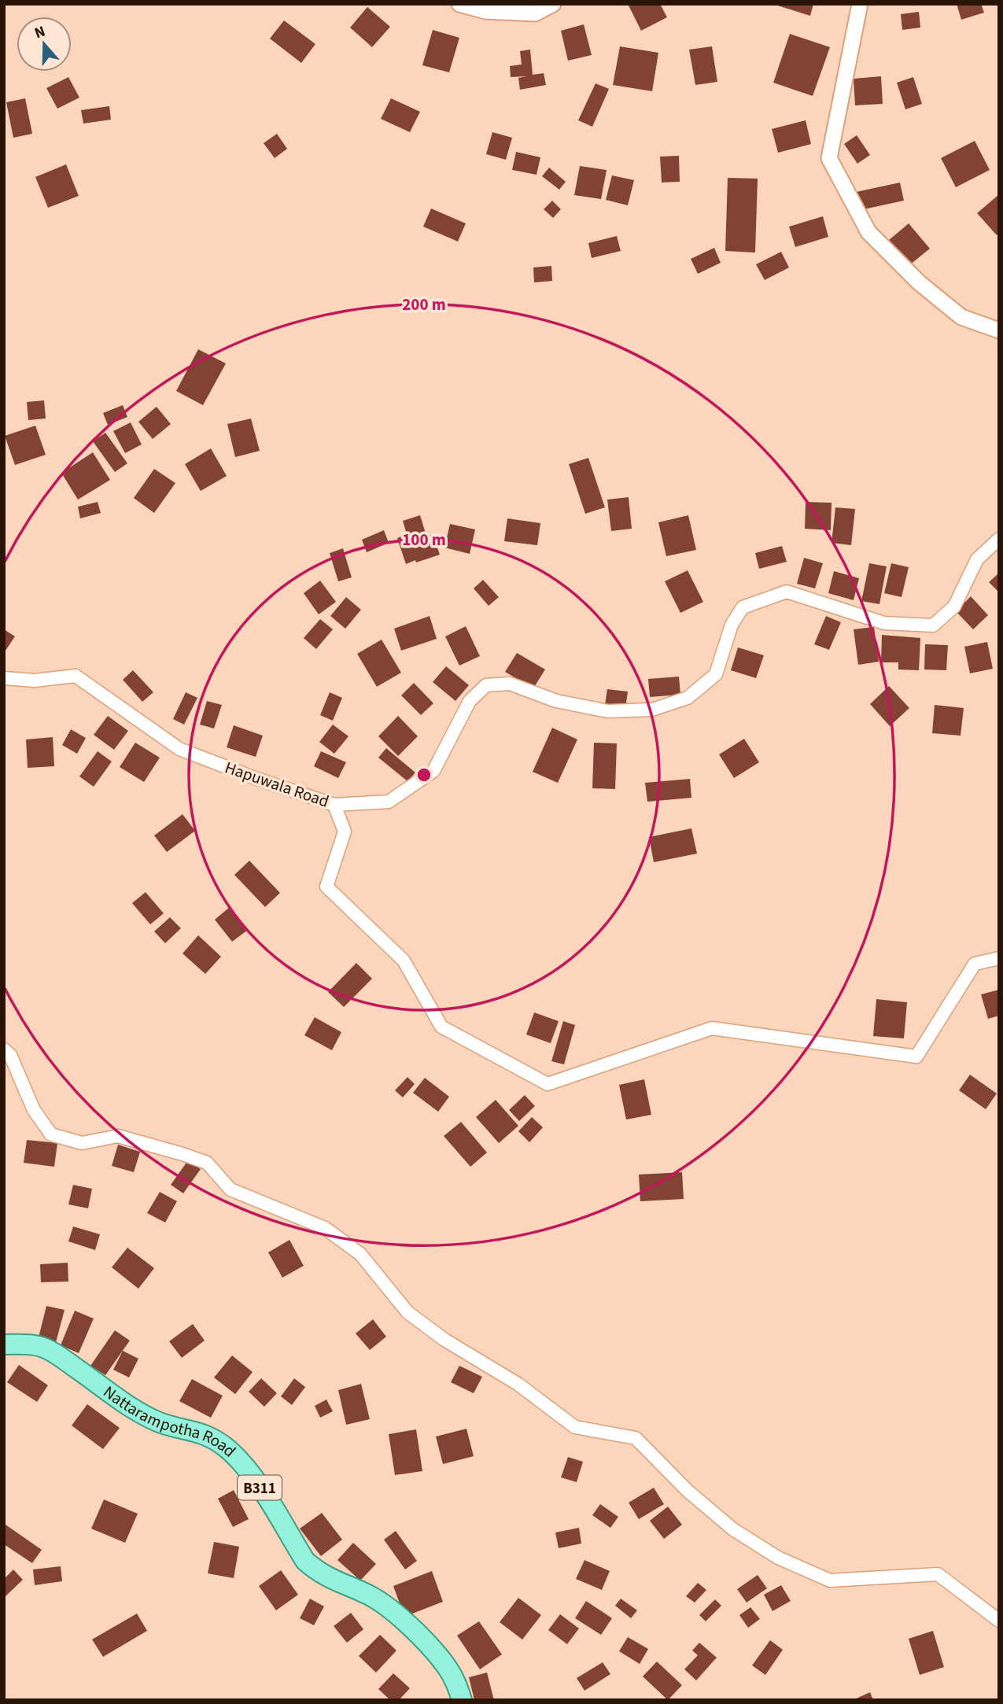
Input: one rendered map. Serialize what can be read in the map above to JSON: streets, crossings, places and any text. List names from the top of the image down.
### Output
{
  "streets": {
    "main road": ["Nattarampotha Road", "B311"],
    "street": ["Hapuwala Road"]
  },
  "north": "top",
  "rings": ["200 m", "100 m"]
}
